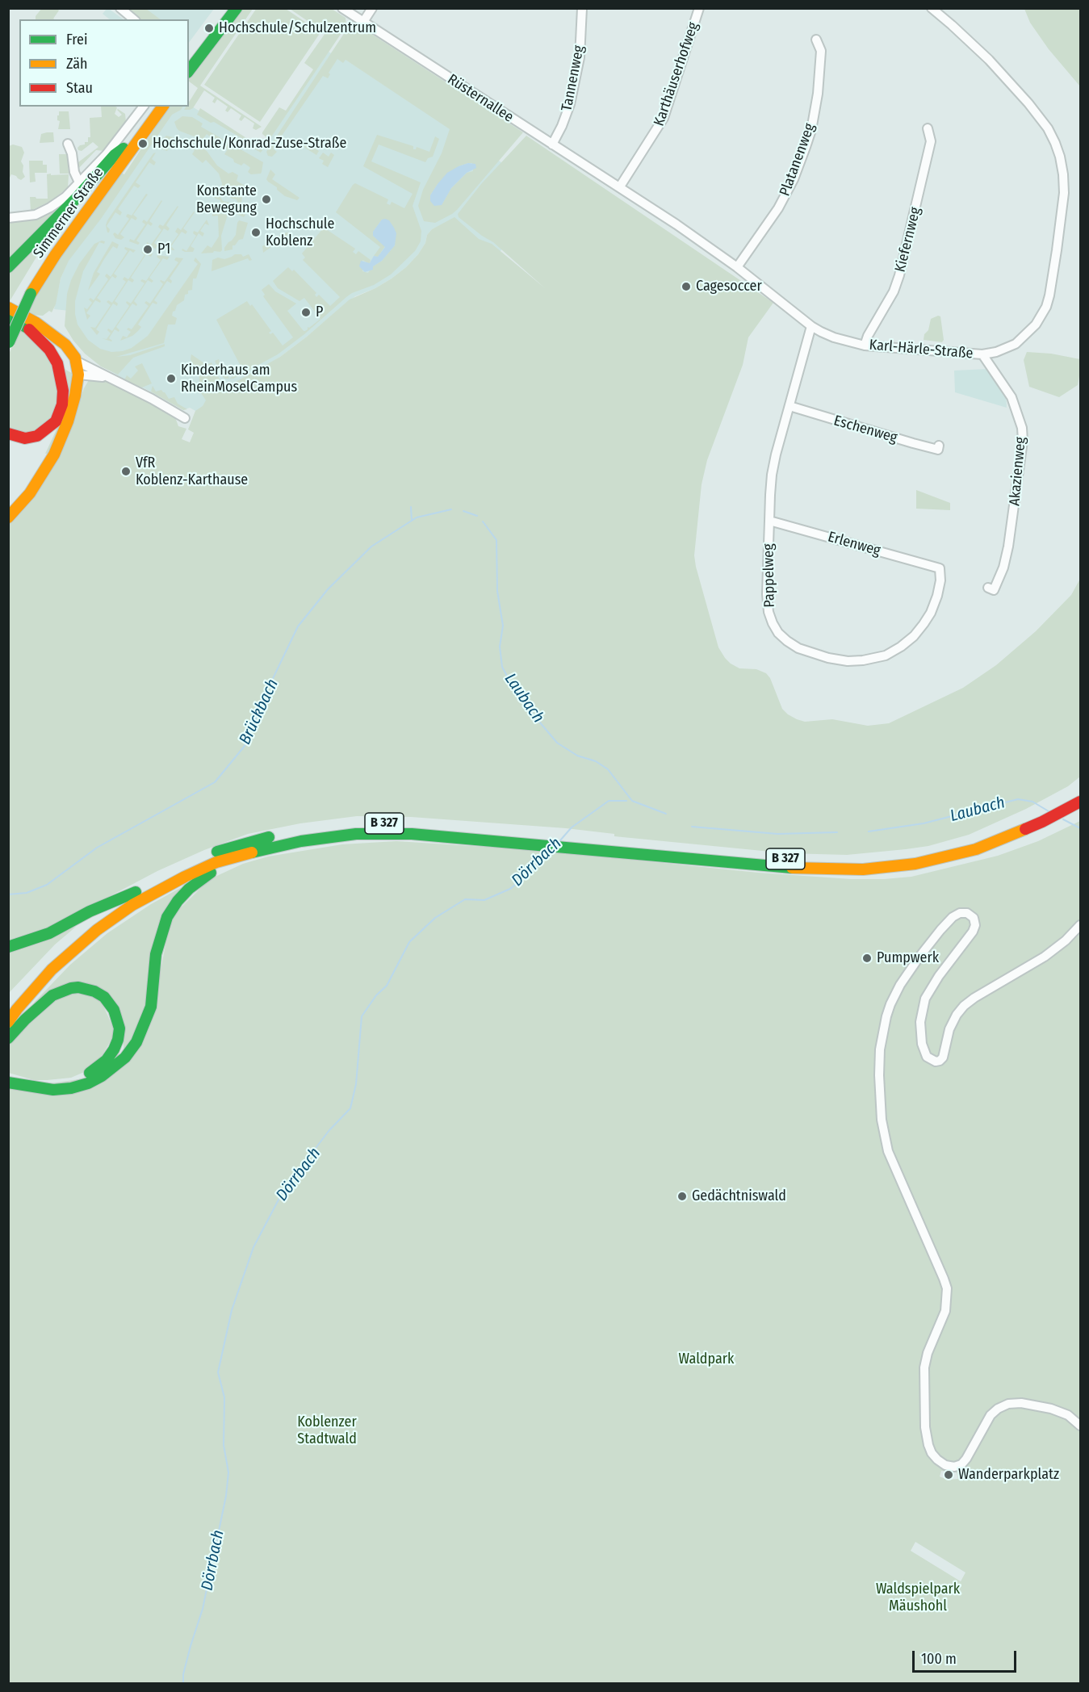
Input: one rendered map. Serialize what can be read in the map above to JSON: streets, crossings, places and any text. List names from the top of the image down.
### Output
{
  "streets": {
    "main road": ["Simmerner Straße", "B 327"],
    "street": [
      "Karthäuserhofweg",
      "Tannenweg",
      "Rüsternallee",
      "Platanenweg",
      "Kiefernweg",
      "Karl-Härle-Straße",
      "Eschenweg",
      "Akazienweg",
      "Erlenweg",
      "Pappelweg"
    ]
  },
  "crossings": [
    ["Karthäuserhofweg", "Rüsternallee"],
    ["Karthäuserhofweg", "Karl-Härle-Straße"],
    ["Tannenweg", "Rüsternallee"],
    ["Rüsternallee", "Karl-Härle-Straße"],
    ["Platanenweg", "Karl-Härle-Straße"],
    ["Kiefernweg", "Karl-Härle-Straße"],
    ["Karl-Härle-Straße", "Akazienweg"],
    ["Karl-Härle-Straße", "Pappelweg"],
    ["Eschenweg", "Pappelweg"],
    ["Erlenweg", "Pappelweg"]
  ],
  "water": ["Laubach", "Brückbach", "Dörrbach"],
  "parks": ["Waldpark", "Koblenzer Stadtwald", "Waldspielpark Mäushohl"],
  "places": [
    "Hochschule/Schulzentrum",
    "Hochschule/Konrad-Zuse-Straße",
    "Konstante Bewegung",
    "Hochschule Koblenz",
    "P1",
    "Cagesoccer",
    "P",
    "Kinderhaus am RheinMoselCampus",
    "VfR Koblenz-Karthause",
    "Pumpwerk",
    "Gedächtniswald",
    "Wanderparkplatz"
  ],
  "legend": ["Frei", "Zäh", "Stau"],
  "scale_bar": "100 m"
}
